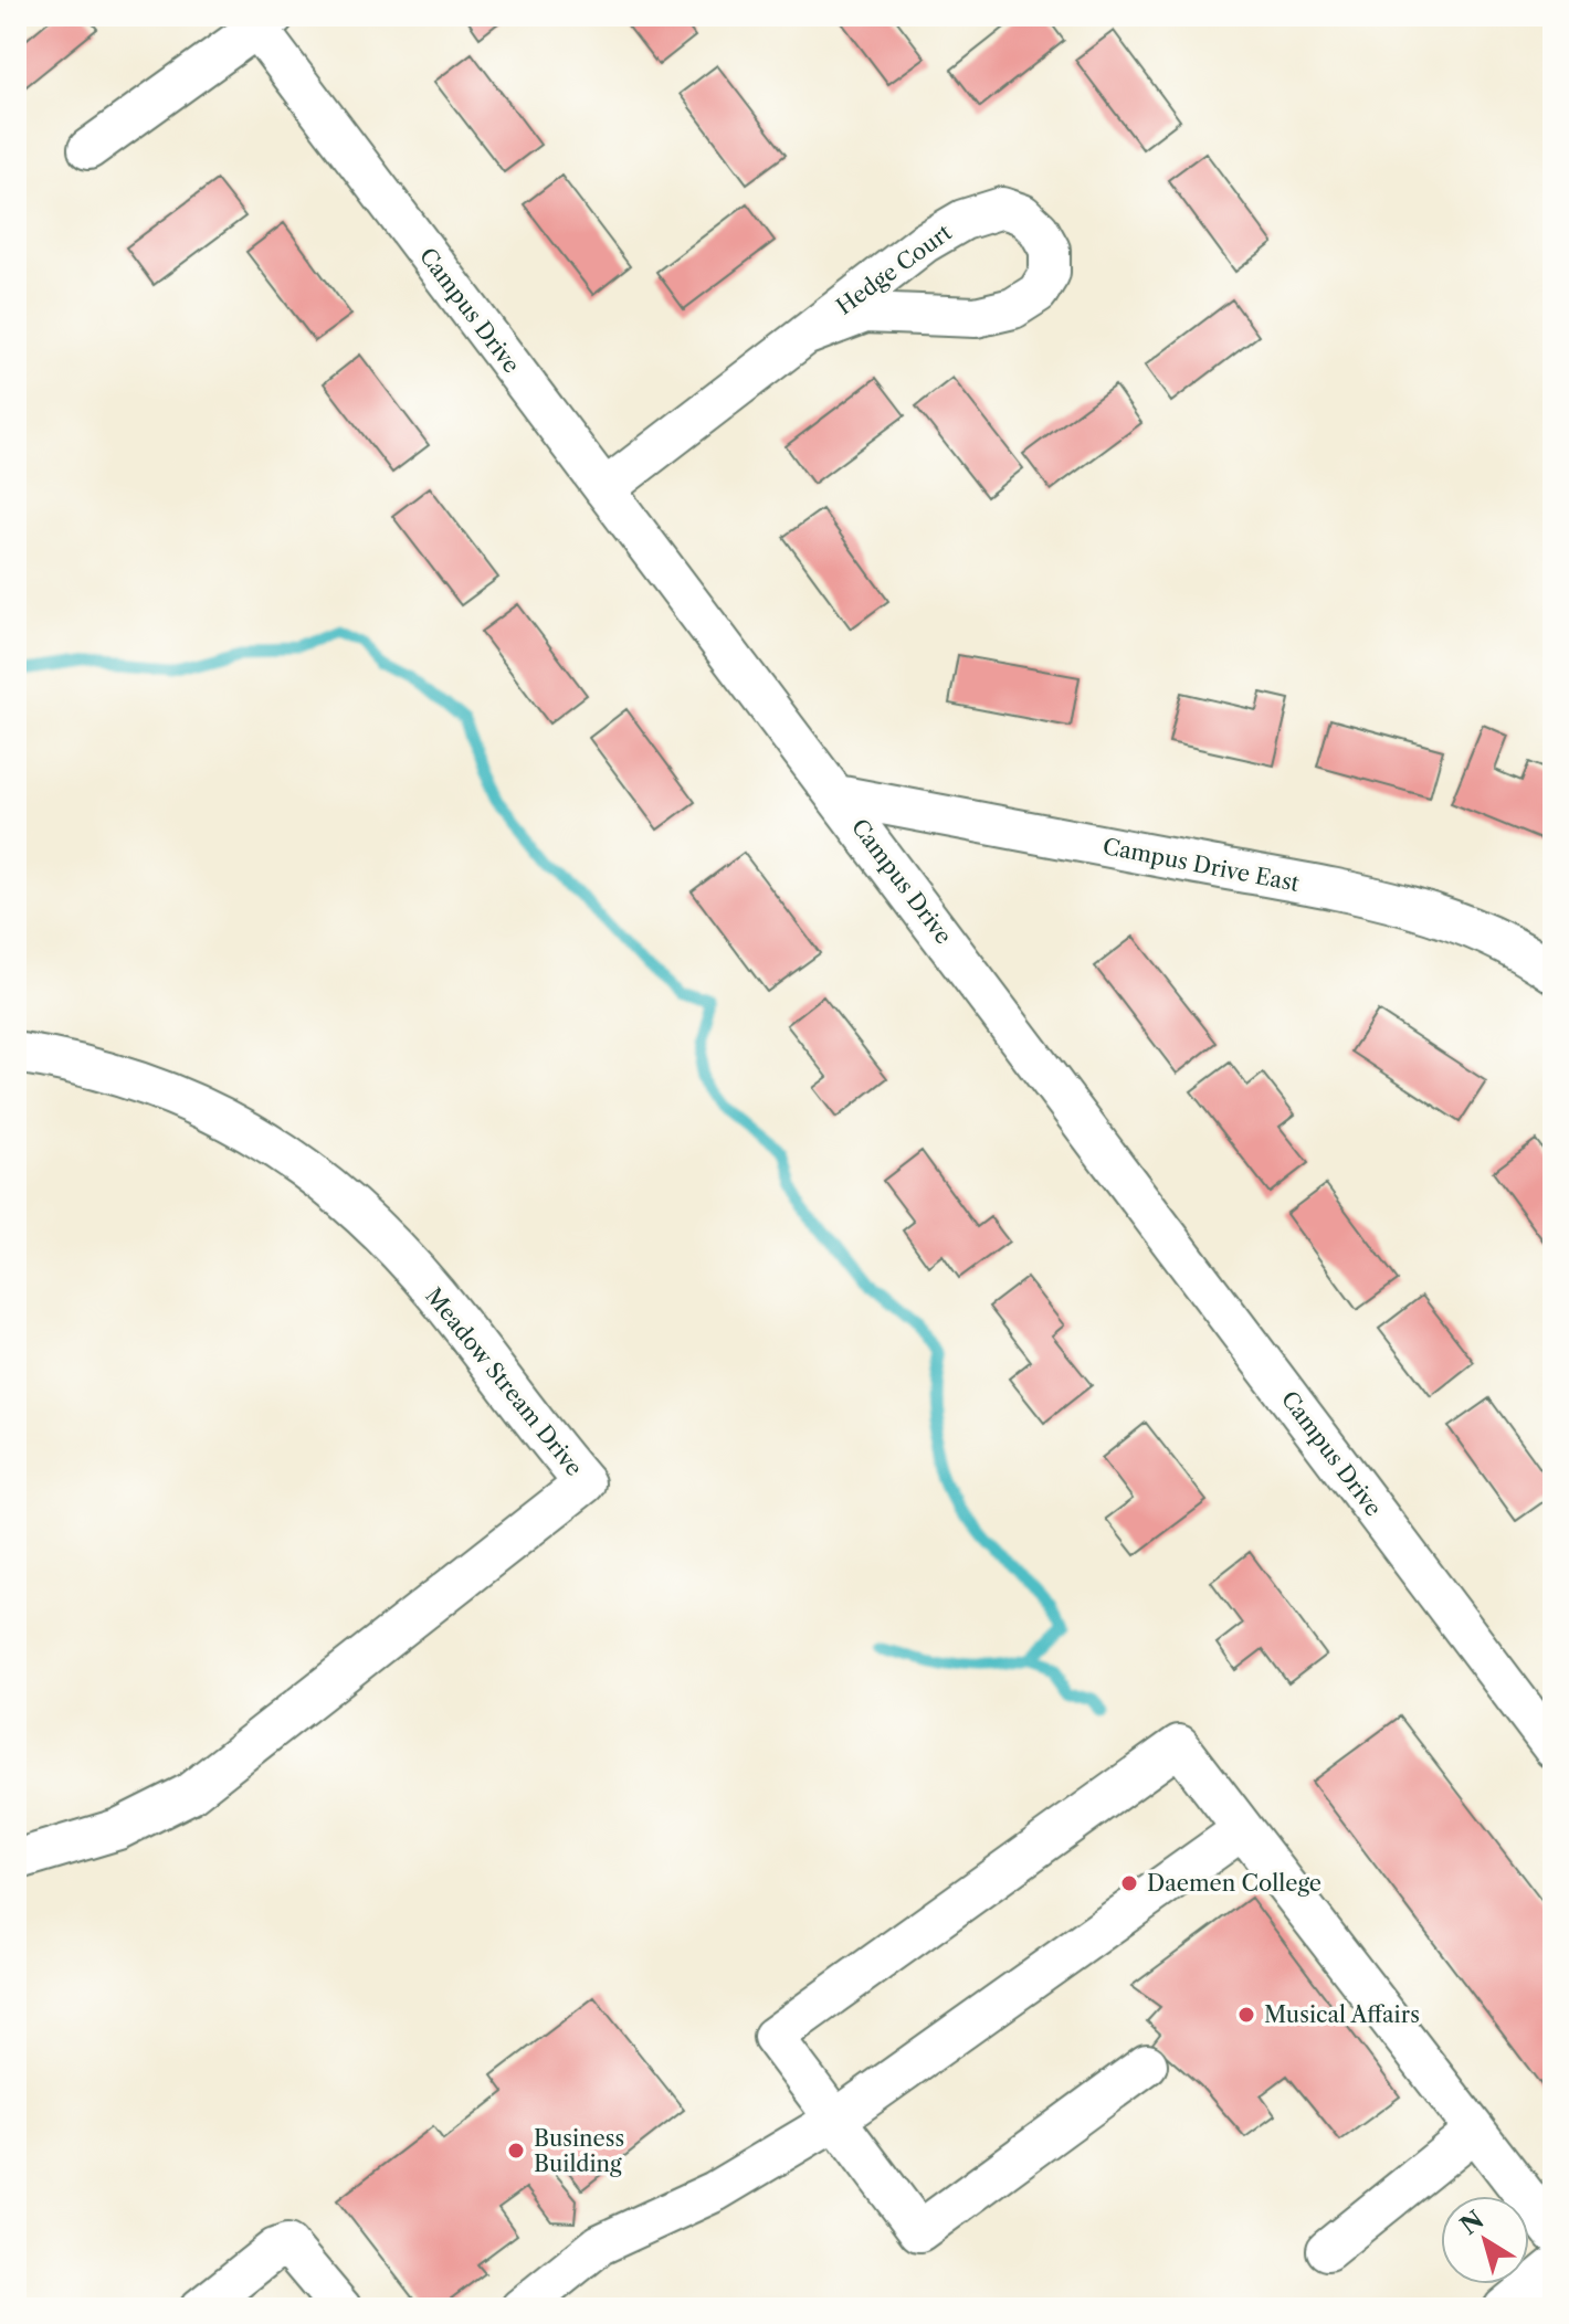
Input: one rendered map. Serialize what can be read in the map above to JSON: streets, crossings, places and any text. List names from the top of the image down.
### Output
{
  "streets": {
    "street": [
      "Hedge Court",
      "Campus Drive",
      "Campus Drive East",
      "Meadow Stream Drive"
    ]
  },
  "crossings": [
    ["Hedge Court", "Campus Drive"],
    ["Campus Drive", "Campus Drive East"]
  ],
  "places": ["Daemen College", "Musical Affairs", "Business Building"],
  "north": "top left"
}
